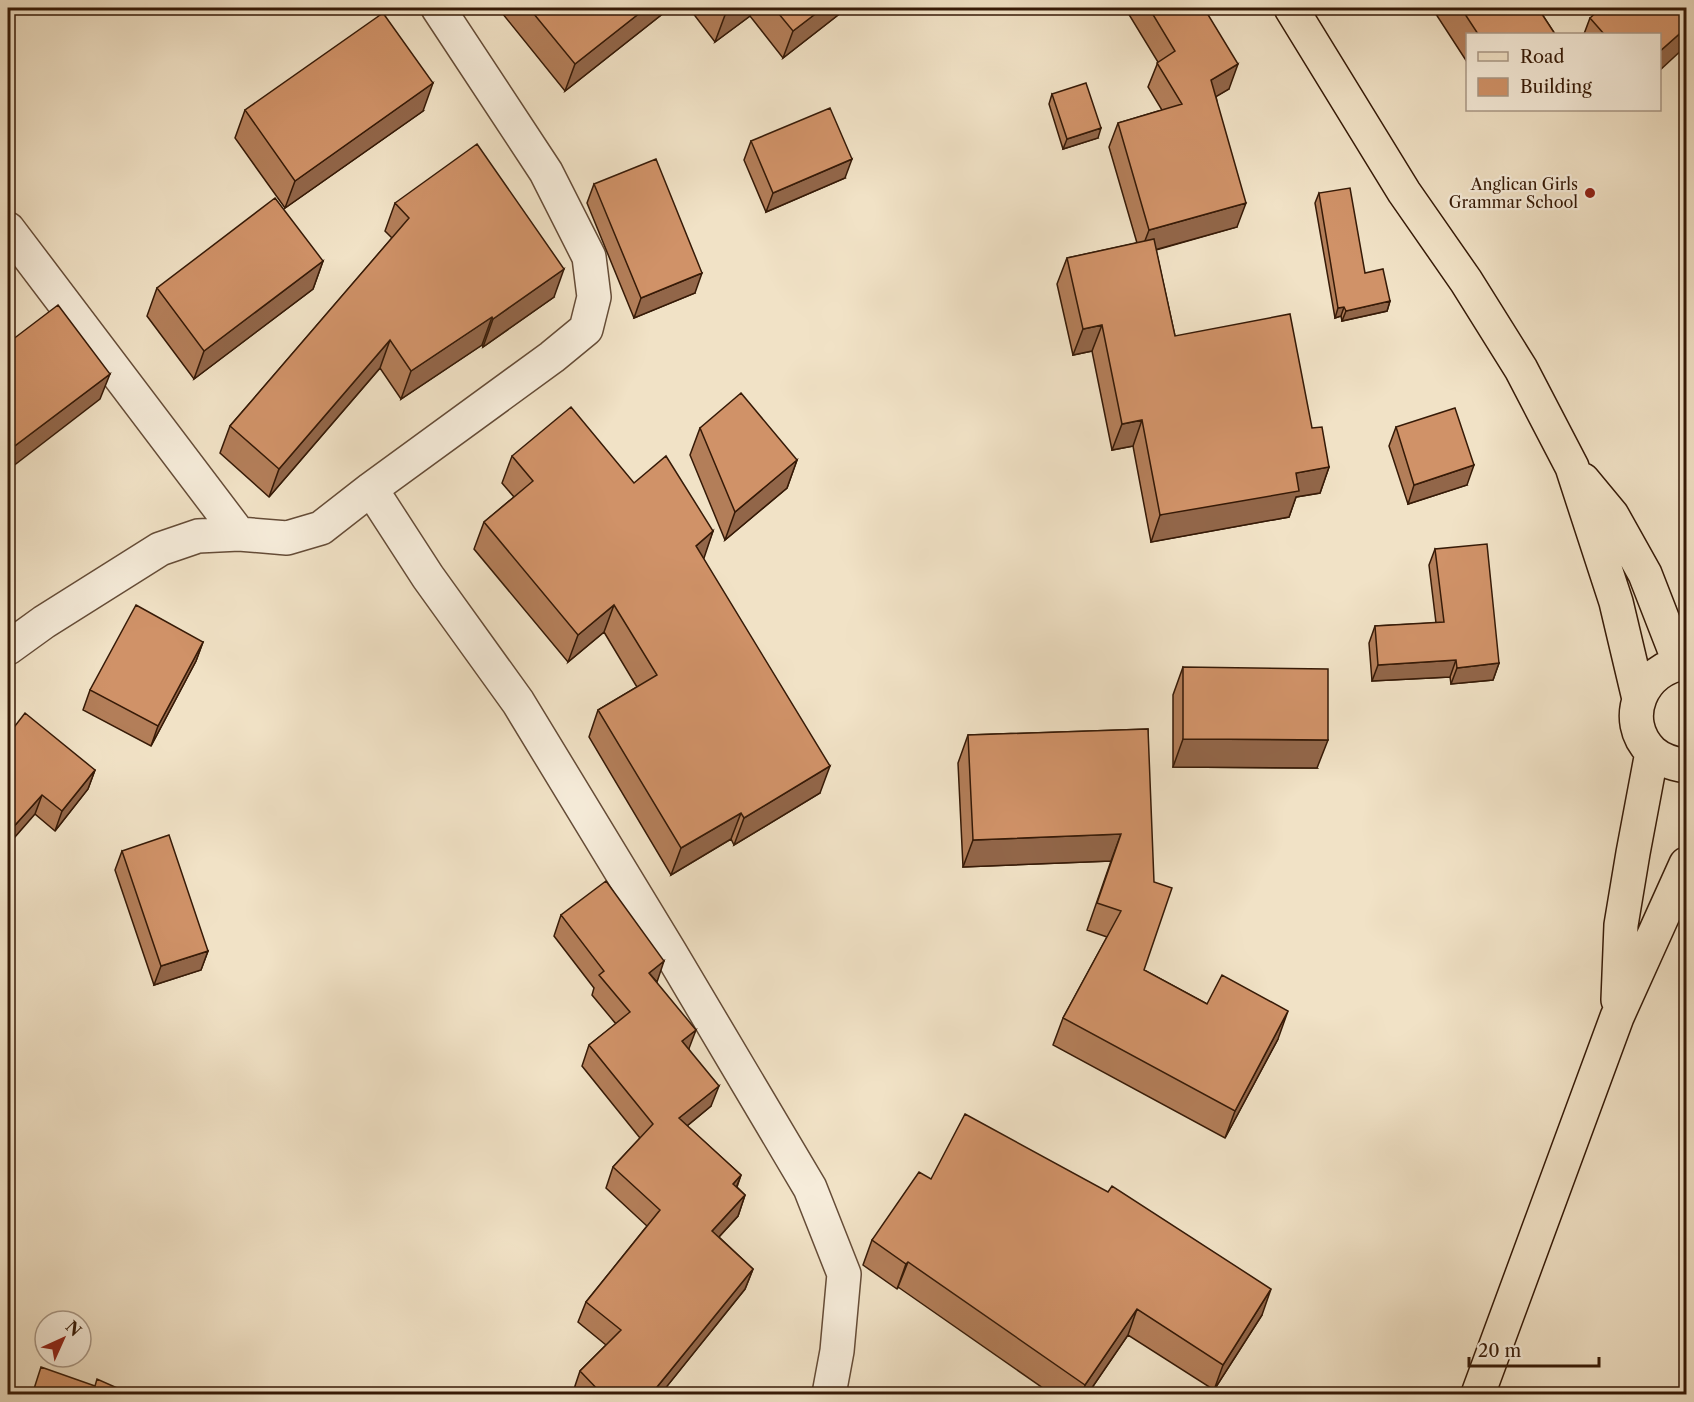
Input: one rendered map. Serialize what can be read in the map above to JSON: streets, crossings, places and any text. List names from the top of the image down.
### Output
{
  "places": ["Anglican Girls Grammar School"],
  "legend": ["Road", "Building"],
  "scale_bar": "20 m",
  "north": "top right"
}
